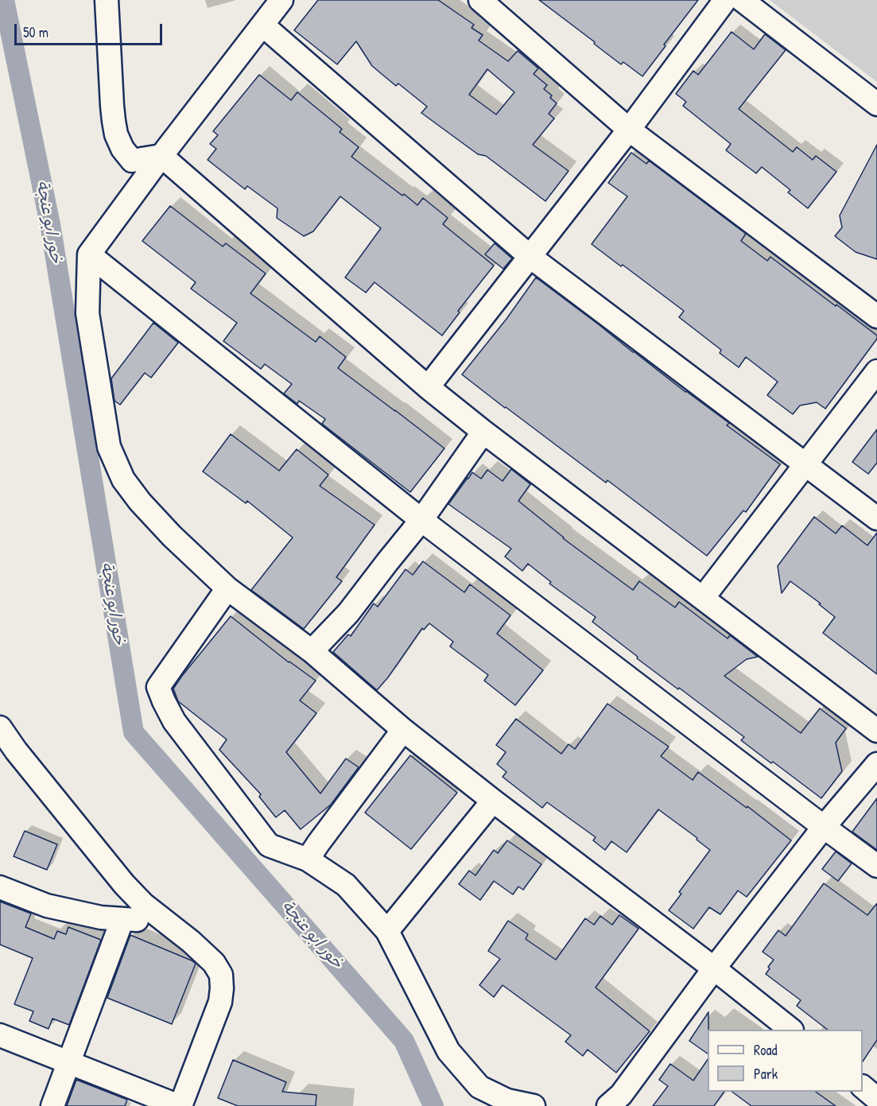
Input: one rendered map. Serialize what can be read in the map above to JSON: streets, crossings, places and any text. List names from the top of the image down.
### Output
{
  "water": ["خور ابو عنجة"],
  "legend": ["Road", "Park"],
  "scale_bar": "50 m"
}
